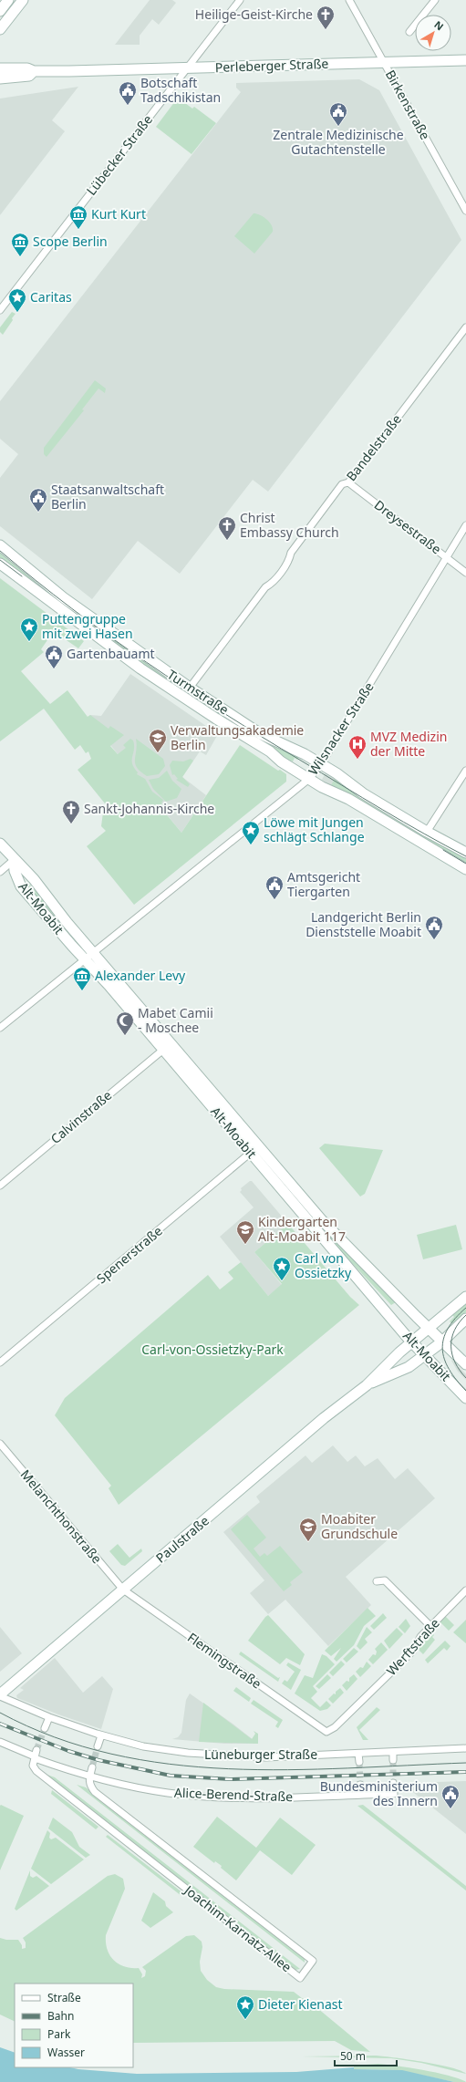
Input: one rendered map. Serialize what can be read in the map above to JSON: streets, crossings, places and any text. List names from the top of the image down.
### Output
{
  "streets": {
    "main road": [
      "Perleberger Straße",
      "Turmstraße",
      "Alt-Moabit",
      "Paulstraße"
    ],
    "street": [
      "Birkenstraße",
      "Lübecker Straße",
      "Bandelstraße",
      "Dreysestraße",
      "Wilsnacker Straße",
      "Calvinstraße",
      "Spenerstraße",
      "Melanchthonstraße",
      "Werftstraße",
      "Flemingstraße",
      "Lüneburger Straße",
      "Alice-Berend-Straße",
      "Joachim-Karnatz-Allee"
    ]
  },
  "crossings": [
    ["Perleberger Straße", "Birkenstraße"],
    ["Perleberger Straße", "Lübecker Straße"],
    ["Bandelstraße", "Dreysestraße"],
    ["Bandelstraße", "Turmstraße"],
    ["Dreysestraße", "Wilsnacker Straße"],
    ["Turmstraße", "Wilsnacker Straße"],
    ["Wilsnacker Straße", "Alt-Moabit"],
    ["Alt-Moabit", "Calvinstraße"],
    ["Alt-Moabit", "Spenerstraße"],
    ["Alt-Moabit", "Paulstraße"],
    ["Melanchthonstraße", "Paulstraße"],
    ["Melanchthonstraße", "Flemingstraße"],
    ["Paulstraße", "Flemingstraße"],
    ["Paulstraße", "Lüneburger Straße"],
    ["Werftstraße", "Flemingstraße"],
    ["Alice-Berend-Straße", "Joachim-Karnatz-Allee"]
  ],
  "parks": ["Carl-von-Ossietzky-Park"],
  "places": {
    "church": ["Heilige-Geist-Kirche", "Christ Embassy Church", "Sankt-Johannis-Kirche"],
    "public building": [
      "Botschaft Tadschikistan",
      "Zentrale Medizinische Gutachtenstelle",
      "Staatsanwaltschaft Berlin",
      "Gartenbauamt",
      "Amtsgericht Tiergarten",
      "Landgericht Berlin Dienststelle Moabit",
      "Bundesministerium des Innern"
    ],
    "museum": ["Kurt Kurt", "Scope Berlin", "Alexander Levy"],
    "place": [
      "Caritas",
      "Puttengruppe mit zwei Hasen",
      "Löwe mit Jungen schlägt Schlange",
      "Carl von Ossietzky",
      "Dieter Kienast"
    ],
    "school or university": ["Verwaltungsakademie Berlin", "Kindergarten Alt-Moabit 117", "Moabiter Grundschule"],
    "hospital": ["MVZ Medizin der Mitte"],
    "mosque": ["Mabet Camii - Moschee"]
  },
  "legend": [
    "Straße",
    "Bahn",
    "Park",
    "Wasser"
  ],
  "scale_bar": "50 m",
  "north": "top right"
}
